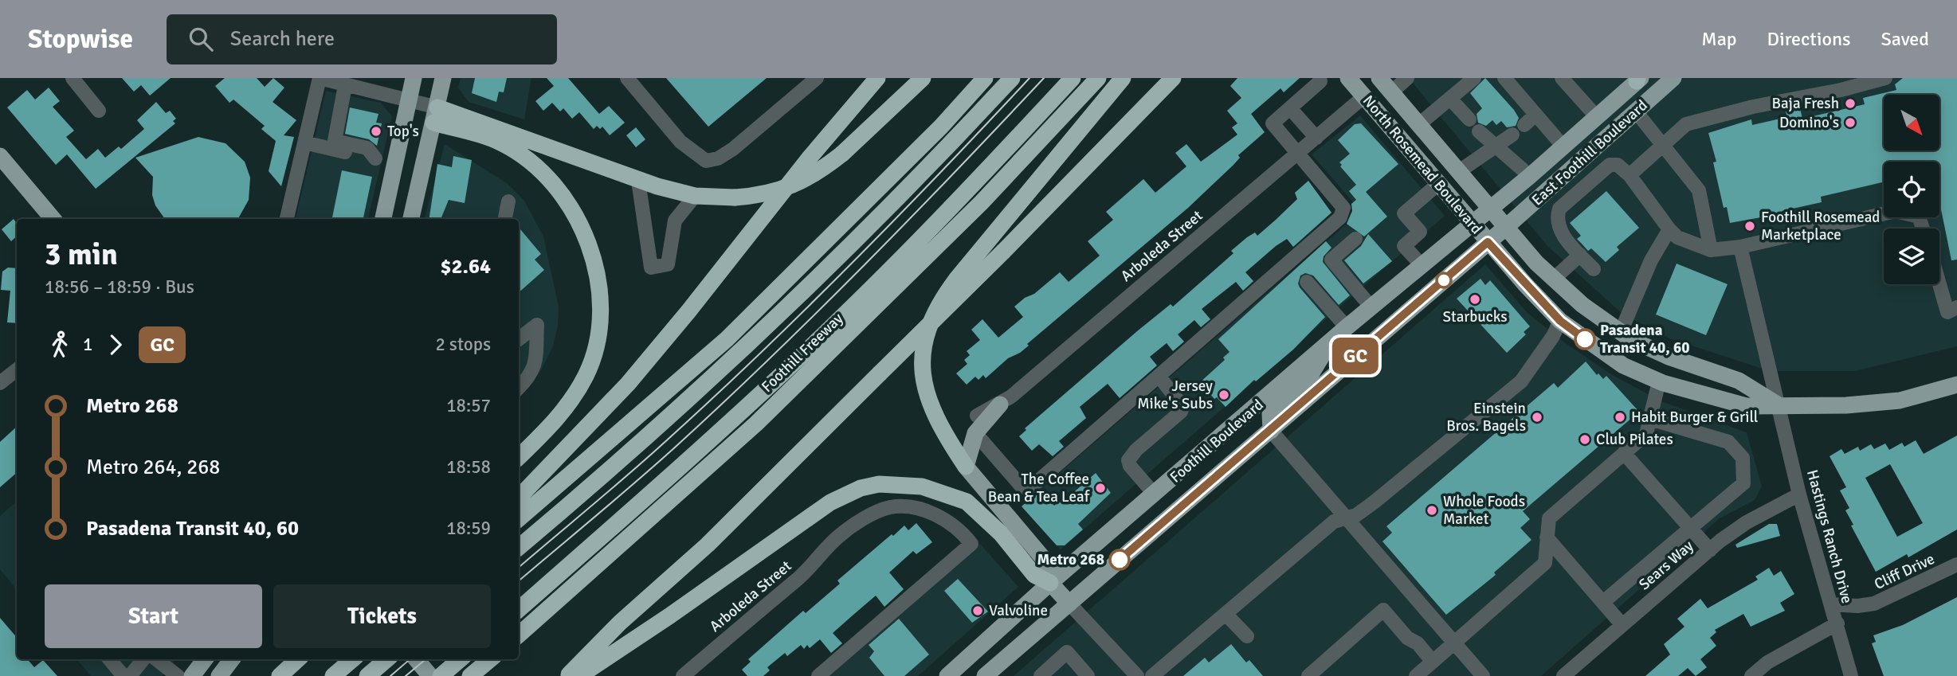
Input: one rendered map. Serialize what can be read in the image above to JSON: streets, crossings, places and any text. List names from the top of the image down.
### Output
{
  "streets": {
    "highway": ["Foothill Freeway"],
    "main road": ["East Foothill Boulevard", "North Rosemead Boulevard", "Foothill Boulevard"],
    "street": [
      "Arboleda Street",
      "Hastings Ranch Drive",
      "Sears Way",
      "Cliff Drive"
    ]
  },
  "crossings": [
    ["East Foothill Boulevard", "North Rosemead Boulevard"],
    ["East Foothill Boulevard", "Foothill Boulevard"],
    ["North Rosemead Boulevard", "Arboleda Street"],
    ["North Rosemead Boulevard", "Foothill Boulevard"],
    ["North Rosemead Boulevard", "Hastings Ranch Drive"],
    ["Hastings Ranch Drive", "Sears Way"],
    ["Hastings Ranch Drive", "Cliff Drive"]
  ],
  "places": [
    "Baja Fresh",
    "Domino's",
    "Top's",
    "Foothill Rosemead Marketplace",
    "Starbucks",
    "Pasadena Transit 40, 60",
    "Jersey Mike's Subs",
    "Einstein Bros. Bagels",
    "Habit Burger & Grill",
    "Club Pilates",
    "The Coffee Bean & Tea Leaf",
    "Whole Foods Market",
    "Metro 268",
    "Valvoline"
  ],
  "lines": ["bus line GC"],
  "north": "bottom right",
  "page": {
    "header": "Stopwise",
    "search": "Search here",
    "nav": ["Map", "Directions", "Saved"],
    "on_map": "GC",
    "heading": ["3 min", "18:56 – 18:59 · Bus", "$2.64"],
    "legs": ["1", "GC", "2 stops"],
    "list": [
      {
        "name": "Metro 268",
        "value": "18:57"
      },
      {
        "name": "Metro 264, 268",
        "value": "18:58"
      },
      {
        "name": "Pasadena Transit 40, 60",
        "value": "18:59"
      }
    ],
    "buttons": ["Start", "Tickets"]
  }
}
